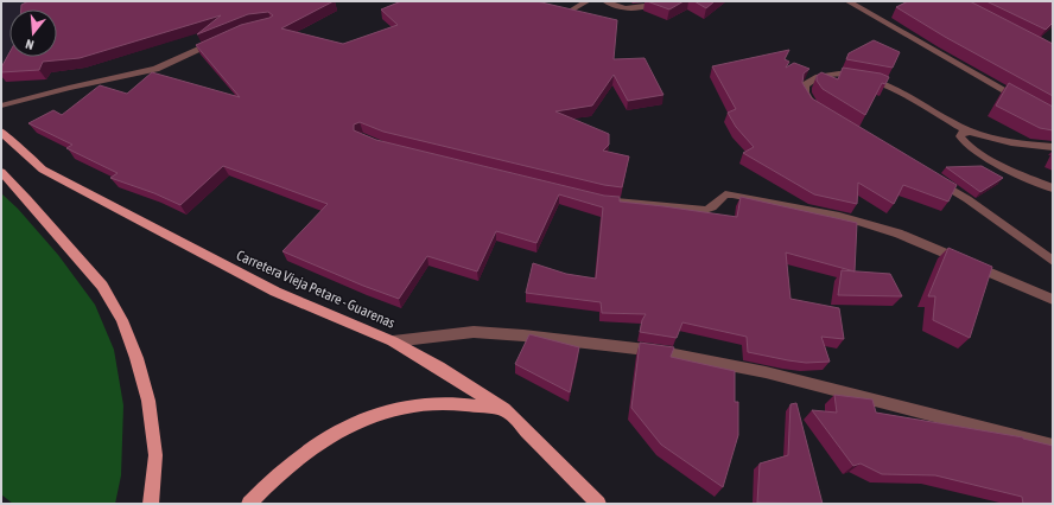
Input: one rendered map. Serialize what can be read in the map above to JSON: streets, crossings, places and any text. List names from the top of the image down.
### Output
{
  "streets": {
    "main road": ["Carretera Vieja Petare - Guarenas"]
  },
  "north": "bottom"
}
